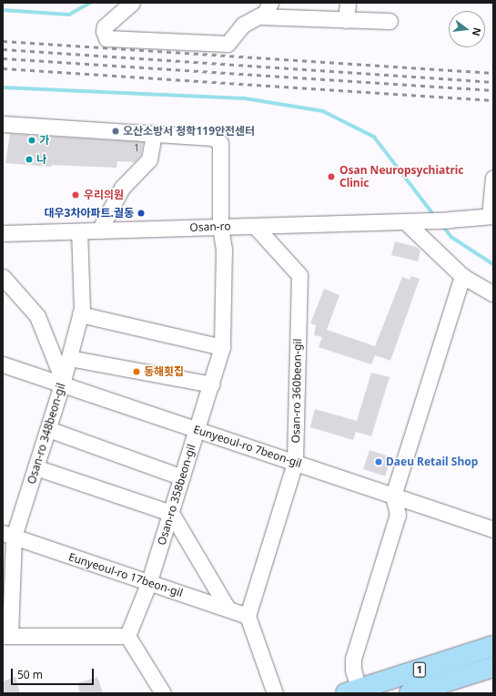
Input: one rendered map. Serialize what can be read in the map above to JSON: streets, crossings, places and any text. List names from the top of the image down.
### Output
{
  "streets": {
    "main road": ["1"],
    "street": [
      "Osan-ro",
      "Osan-ro 360beon-gil",
      "Osan-ro 348beon-gil",
      "Eunyeoul-ro 7beon-gil",
      "Osan-ro 358beon-gil",
      "Eunyeoul-ro 17beon-gil"
    ]
  },
  "crossings": [
    ["Osan-ro", "Osan-ro 360beon-gil"],
    ["Osan-ro", "Osan-ro 348beon-gil"],
    ["Osan-ro", "Osan-ro 358beon-gil"],
    ["Osan-ro 360beon-gil", "Eunyeoul-ro 7beon-gil"],
    ["Osan-ro 360beon-gil", "Eunyeoul-ro 17beon-gil"],
    ["Osan-ro 348beon-gil", "Eunyeoul-ro 7beon-gil"],
    ["Osan-ro 348beon-gil", "Eunyeoul-ro 17beon-gil"],
    ["Eunyeoul-ro 7beon-gil", "Osan-ro 358beon-gil"],
    ["Osan-ro 358beon-gil", "Eunyeoul-ro 17beon-gil"]
  ],
  "places": [
    "오산소방서 청학119안전센터",
    "가",
    "나",
    "Osan Neuropsychiatric Clinic",
    "우리의원",
    "대우3차아파트.궐동",
    "동해횟집",
    "Daeu Retail Shop"
  ],
  "house_numbers": ["1"],
  "scale_bar": "50 m",
  "north": "right"
}
